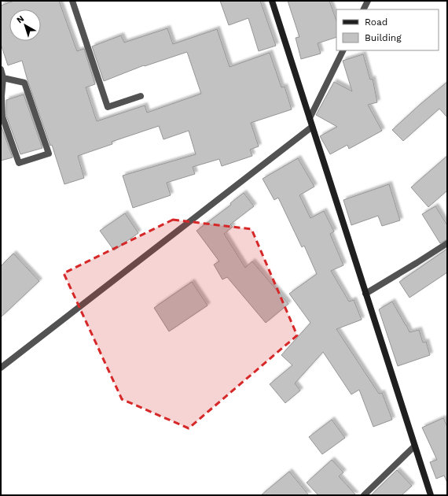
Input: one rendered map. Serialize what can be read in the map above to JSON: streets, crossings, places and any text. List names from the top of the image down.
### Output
{
  "legend": ["Road", "Building"],
  "north": "top left"
}
